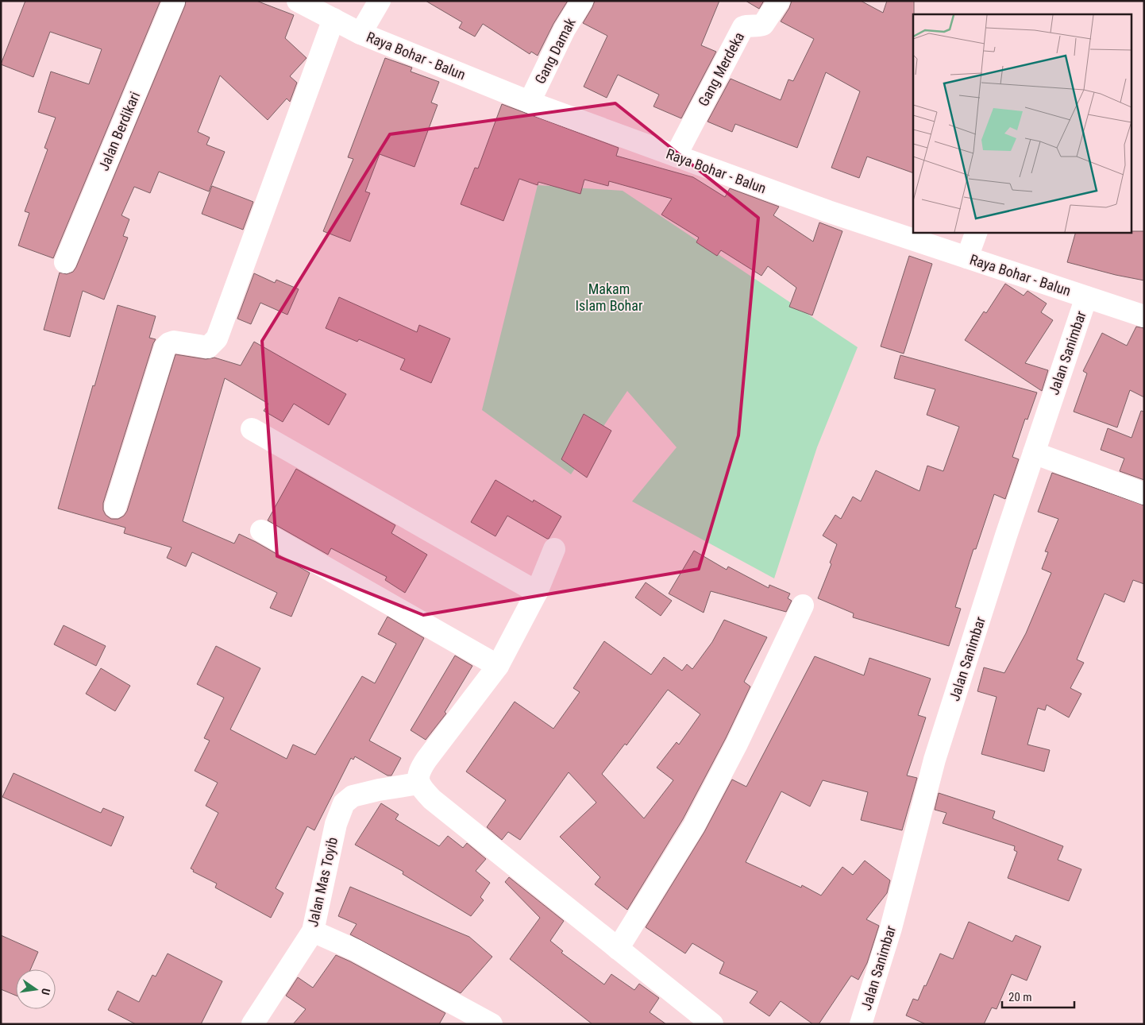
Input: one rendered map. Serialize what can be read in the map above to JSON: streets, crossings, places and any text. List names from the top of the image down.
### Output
{
  "streets": {
    "street": [
      "Gang Damak",
      "Raya Bohar - Balun",
      "Gang Merdeka",
      "Jalan Berdikari",
      "Jalan Sanimbar",
      "Jalan Mas Toyib"
    ]
  },
  "crossings": [
    ["Gang Damak", "Raya Bohar - Balun"],
    ["Raya Bohar - Balun", "Gang Merdeka"],
    ["Raya Bohar - Balun", "Jalan Sanimbar"]
  ],
  "parks": ["Makam Islam Bohar"],
  "scale_bar": "20 m",
  "north": "right"
}
